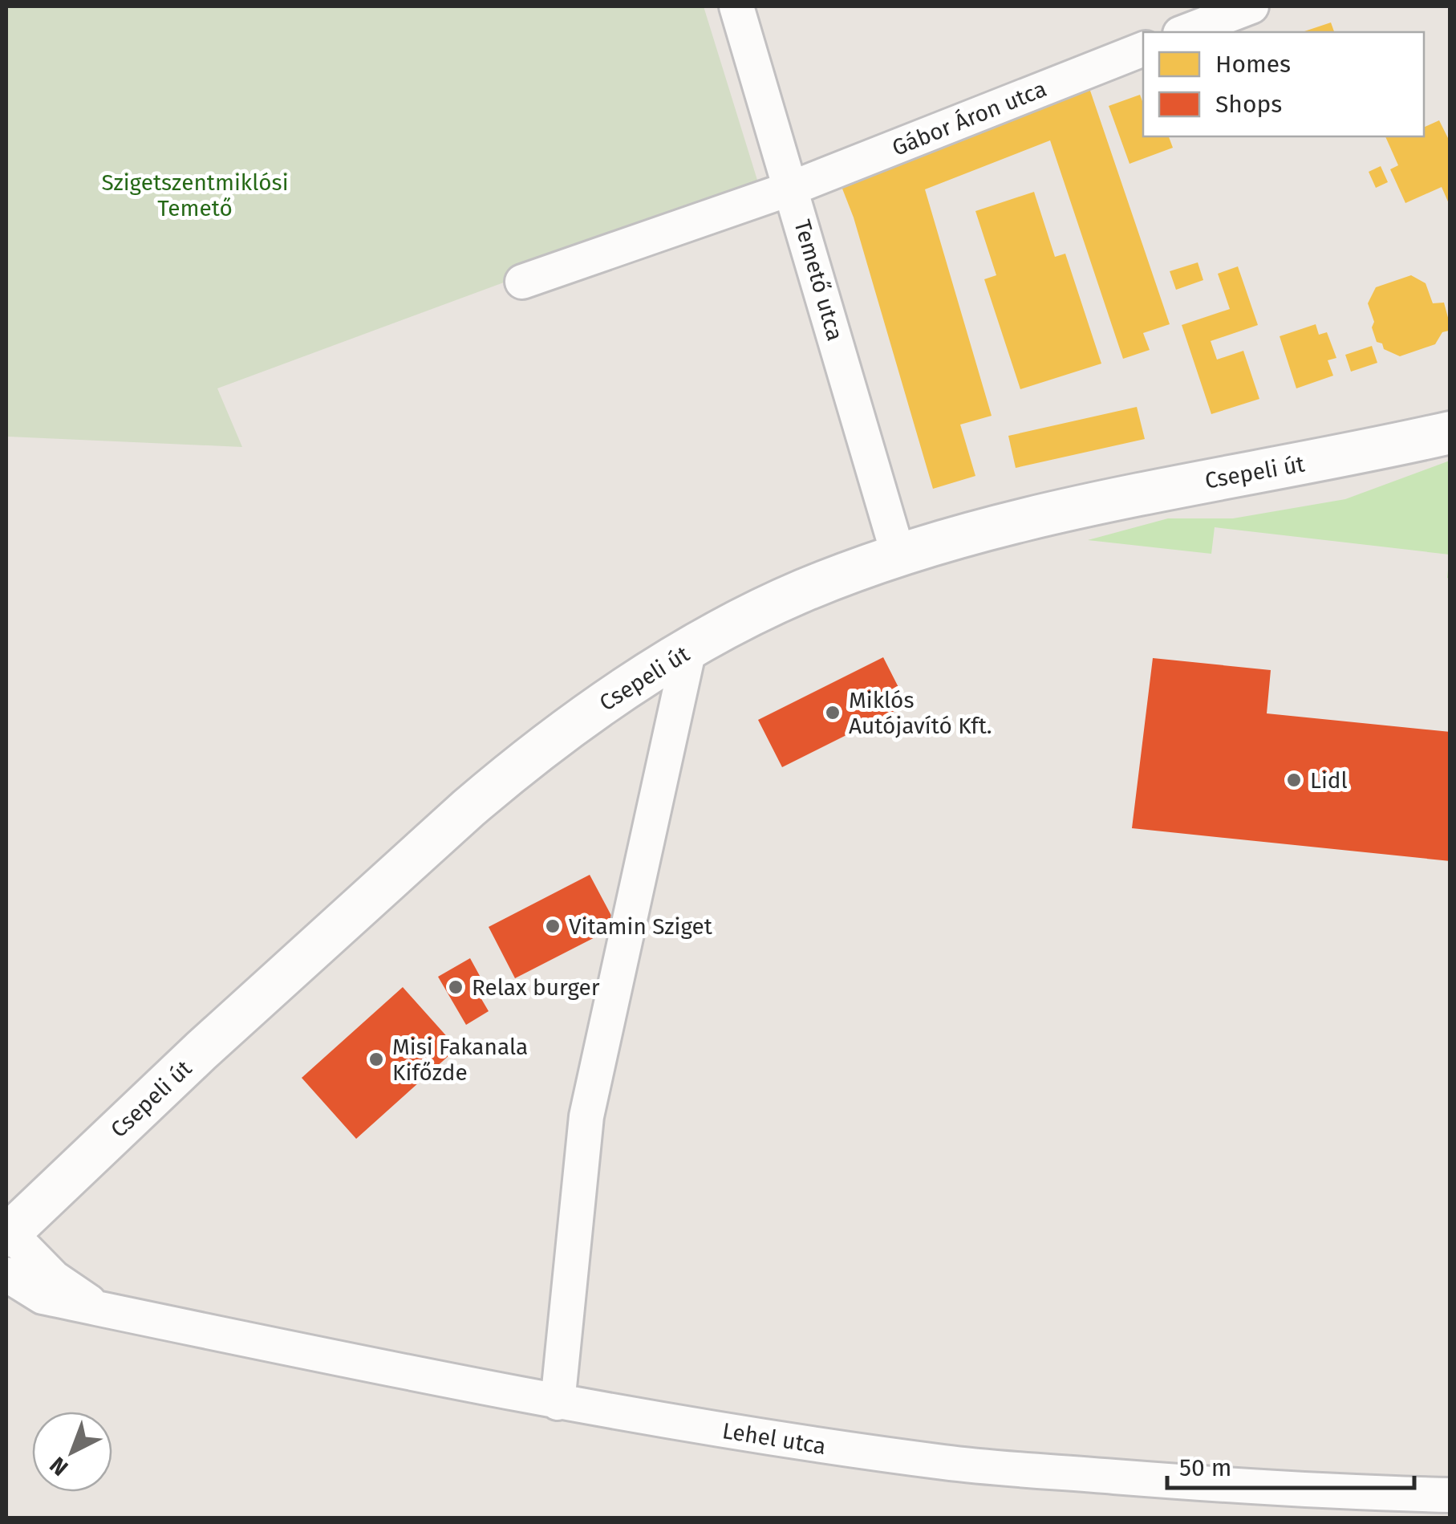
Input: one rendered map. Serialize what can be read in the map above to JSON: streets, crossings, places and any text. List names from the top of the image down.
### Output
{
  "streets": {
    "street": [
      "Gábor Áron utca",
      "Temető utca",
      "Csepeli út",
      "Lehel utca"
    ]
  },
  "crossings": [
    ["Gábor Áron utca", "Temető utca"],
    ["Temető utca", "Csepeli út"],
    ["Csepeli út", "Lehel utca"]
  ],
  "parks": ["Szigetszentmiklósi Temető"],
  "places": [
    "Miklós Autójavító Kft.",
    "Lidl",
    "Vitamin Sziget",
    "Relax burger",
    "Misi Fakanala Kifőzde"
  ],
  "legend": ["Homes", "Shops"],
  "scale_bar": "50 m",
  "north": "bottom left"
}
